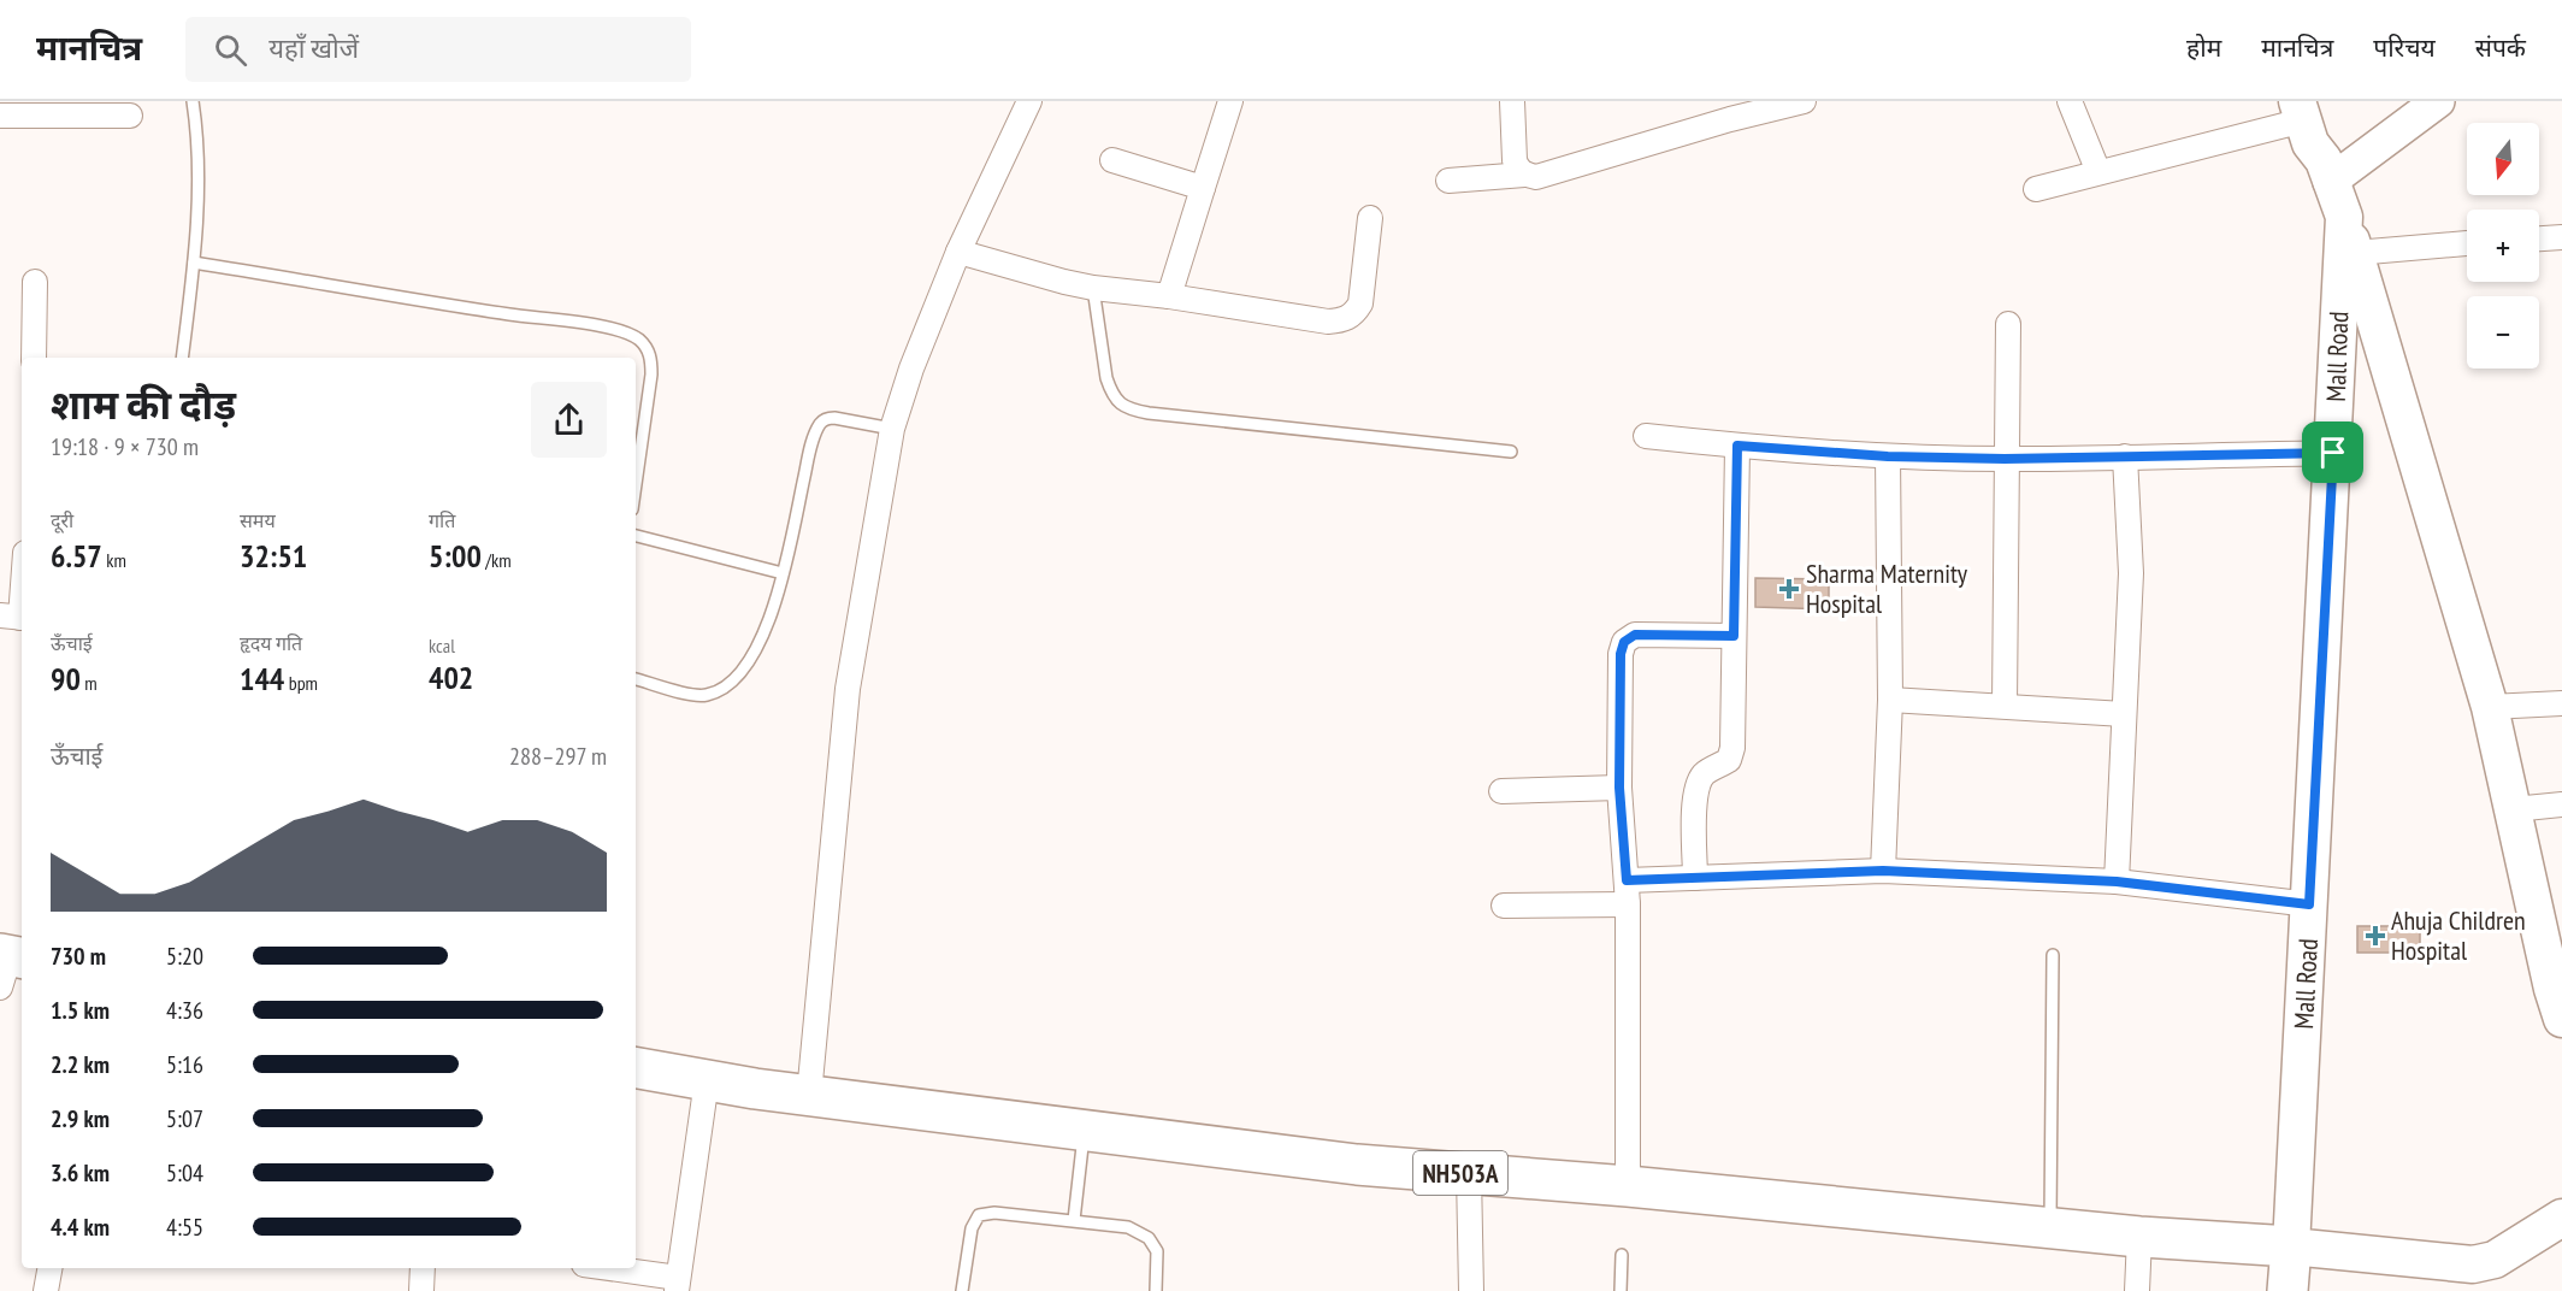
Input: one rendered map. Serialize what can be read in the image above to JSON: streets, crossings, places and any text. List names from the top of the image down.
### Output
{
  "streets": {
    "highway": ["Mall Road", "NH503A"]
  },
  "crossings": [
    ["Mall Road", "NH503A"]
  ],
  "places": {
    "health": ["Sharma Maternity Hospital", "Ahuja Children Hospital"]
  },
  "north": "bottom",
  "page": {
    "header": "मानचित्र",
    "search": "यहाँ खोजें",
    "nav": [
      "होम",
      "मानचित्र",
      "परिचय",
      "संपर्क"
    ],
    "map_buttons": ["+", "−"],
    "heading": ["शाम की दौड़", "19:18 · 9 × 730 m"],
    "stats": [
      ["दूरी", "6.57 km"],
      ["समय", "32:51"],
      ["गति", "5:00 /km"],
      ["ऊँचाई", "90 m"],
      ["हृदय गति", "144 bpm"],
      ["kcal", "402"]
    ],
    "chart": ["ऊँचाई", "288–297 m"],
    "list": [
      {
        "name": "730 m",
        "note": "5:20"
      },
      {
        "name": "1.5 km",
        "note": "4:36"
      },
      {
        "name": "2.2 km",
        "note": "5:16"
      },
      {
        "name": "2.9 km",
        "note": "5:07"
      },
      {
        "name": "3.6 km",
        "note": "5:04"
      },
      {
        "name": "4.4 km",
        "note": "4:55"
      }
    ]
  }
}
